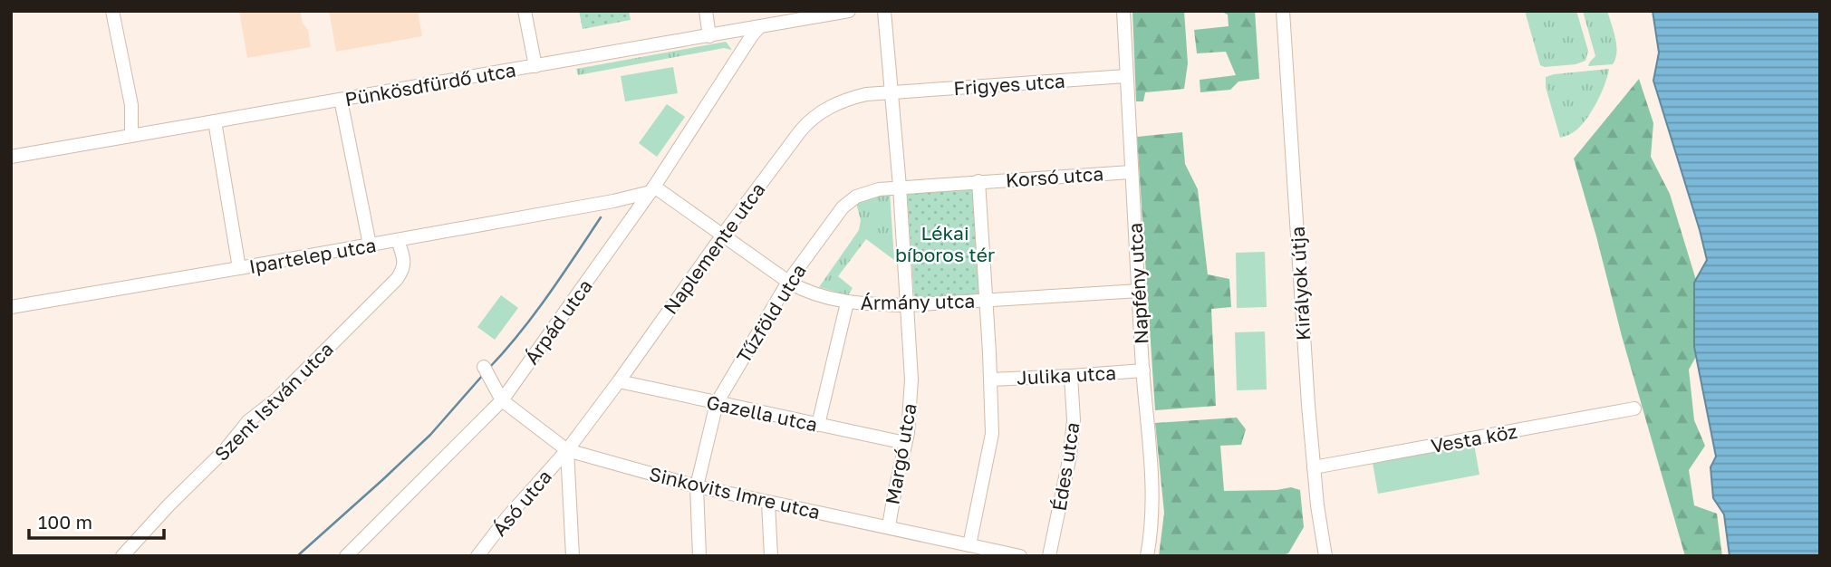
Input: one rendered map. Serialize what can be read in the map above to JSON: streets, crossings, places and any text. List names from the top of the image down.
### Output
{
  "streets": {
    "street": [
      "Pünkösdfürdő utca",
      "Frigyes utca",
      "Korsó utca",
      "Naplemente utca",
      "Ipartelep utca",
      "Napfény utca",
      "Királyok útja",
      "Ármány utca",
      "Tűzföld utca",
      "Árpád utca",
      "Julika utca",
      "Szent István utca",
      "Gazella utca",
      "Vesta köz",
      "Margó utca",
      "Édes utca",
      "Sinkovits Imre utca",
      "Ásó utca"
    ]
  },
  "crossings": [
    ["Pünkösdfürdő utca", "Árpád utca"],
    ["Frigyes utca", "Naplemente utca"],
    ["Frigyes utca", "Napfény utca"],
    ["Korsó utca", "Napfény utca"],
    ["Naplemente utca", "Ármány utca"],
    ["Naplemente utca", "Gazella utca"],
    ["Naplemente utca", "Sinkovits Imre utca"],
    ["Naplemente utca", "Ásó utca"],
    ["Ipartelep utca", "Ármány utca"],
    ["Ipartelep utca", "Árpád utca"],
    ["Ipartelep utca", "Szent István utca"],
    ["Napfény utca", "Ármány utca"],
    ["Napfény utca", "Julika utca"],
    ["Királyok útja", "Vesta köz"],
    ["Ármány utca", "Tűzföld utca"],
    ["Ármány utca", "Árpád utca"],
    ["Ármány utca", "Margó utca"],
    ["Tűzföld utca", "Gazella utca"],
    ["Tűzföld utca", "Sinkovits Imre utca"],
    ["Árpád utca", "Sinkovits Imre utca"],
    ["Julika utca", "Édes utca"],
    ["Gazella utca", "Margó utca"],
    ["Margó utca", "Sinkovits Imre utca"],
    ["Sinkovits Imre utca", "Ásó utca"]
  ],
  "parks": ["Lékai bíboros tér"],
  "scale_bar": "100 m"
}
